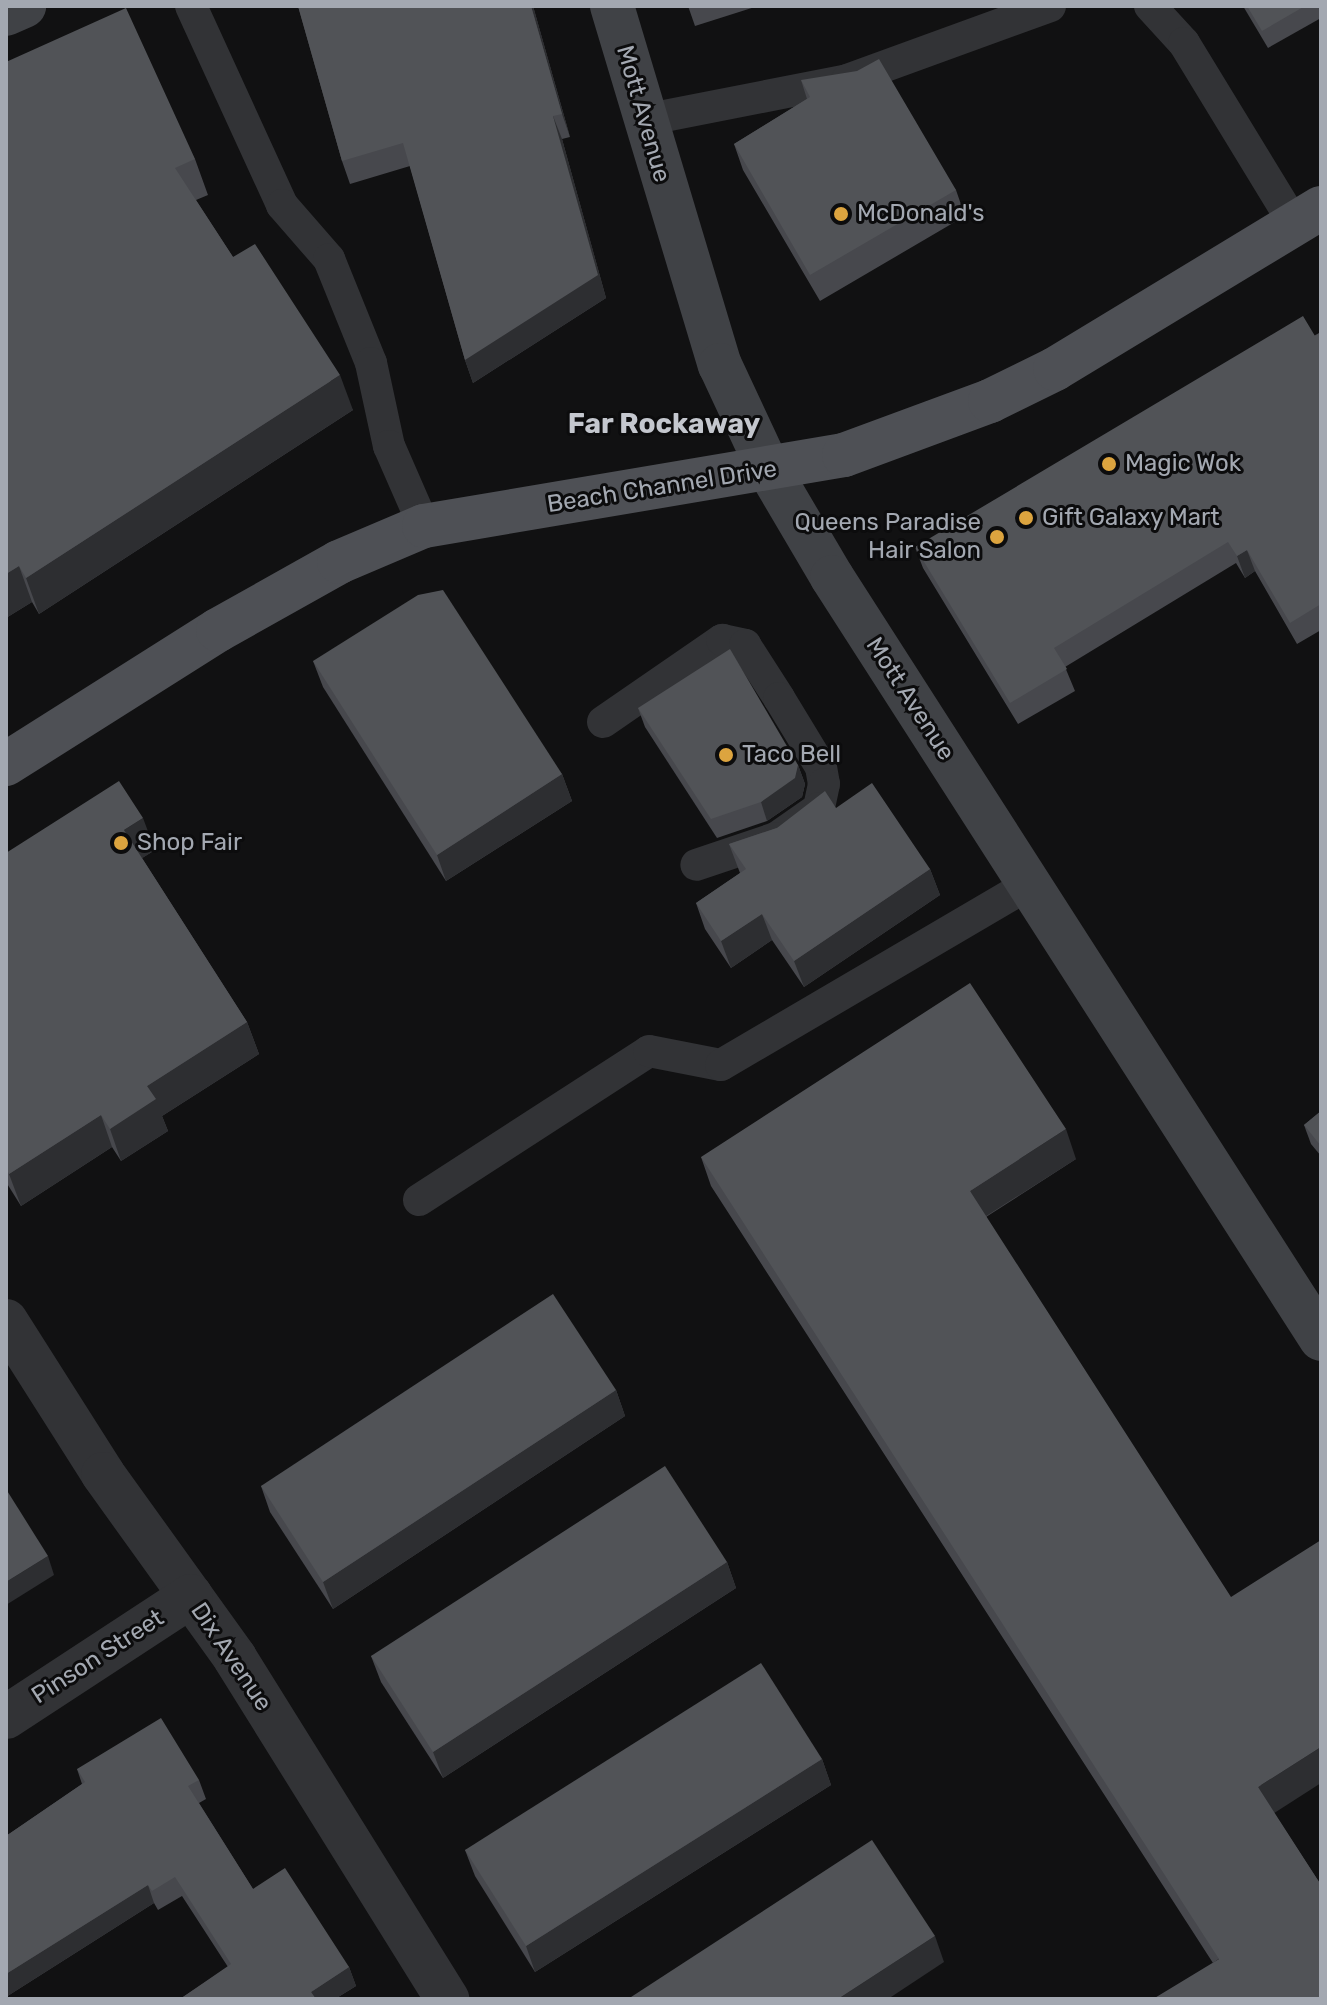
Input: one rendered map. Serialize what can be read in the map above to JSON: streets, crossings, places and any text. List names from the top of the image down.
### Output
{
  "streets": {
    "main road": ["Beach Channel Drive"],
    "street": ["Mott Avenue", "Pinson Street", "Dix Avenue"]
  },
  "crossings": [
    ["Mott Avenue", "Beach Channel Drive"],
    ["Pinson Street", "Dix Avenue"]
  ],
  "districts": ["Far Rockaway"],
  "places": [
    "McDonald's",
    "Magic Wok",
    "Gift Galaxy Mart",
    "Queens Paradise Hair Salon",
    "Taco Bell",
    "Shop Fair"
  ]
}
